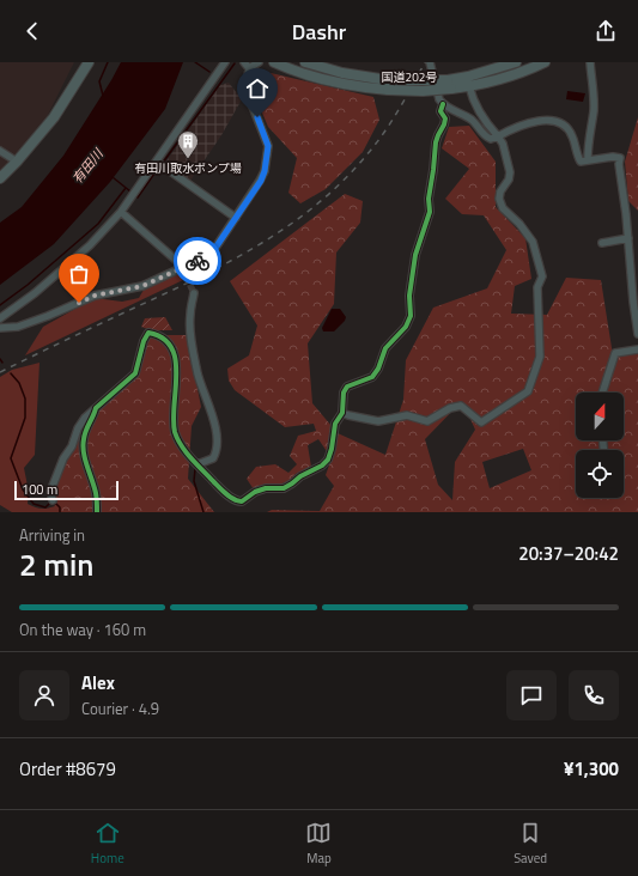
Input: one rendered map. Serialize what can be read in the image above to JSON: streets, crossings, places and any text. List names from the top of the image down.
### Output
{
  "streets": {
    "highway": ["国道202号"]
  },
  "water": ["有田川"],
  "places": {
    "building": ["有田川取水ポンプ場"]
  },
  "scale_bar": "100 m",
  "north": "top",
  "page": {
    "header": "Dashr",
    "scale": "100 m",
    "heading": ["2 min", "Arriving in", "20:37–20:42"],
    "panel": [
      "Alex",
      "Courier · 4.9",
      "Order #8679",
      "¥1,300"
    ],
    "bar": "On the way · 160 m",
    "tabs": ["Home", "Map", "Saved"]
  }
}
